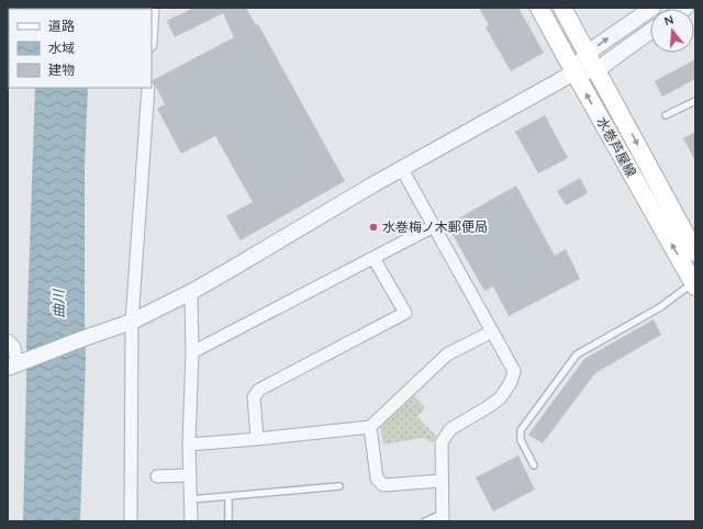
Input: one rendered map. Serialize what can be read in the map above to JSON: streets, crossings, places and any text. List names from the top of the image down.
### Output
{
  "streets": {
    "main road": ["水巻芦屋線"]
  },
  "water": ["曲川"],
  "places": ["水巻梅ノ木郵便局"],
  "legend": ["道路", "水域", "建物"],
  "north": "top"
}
